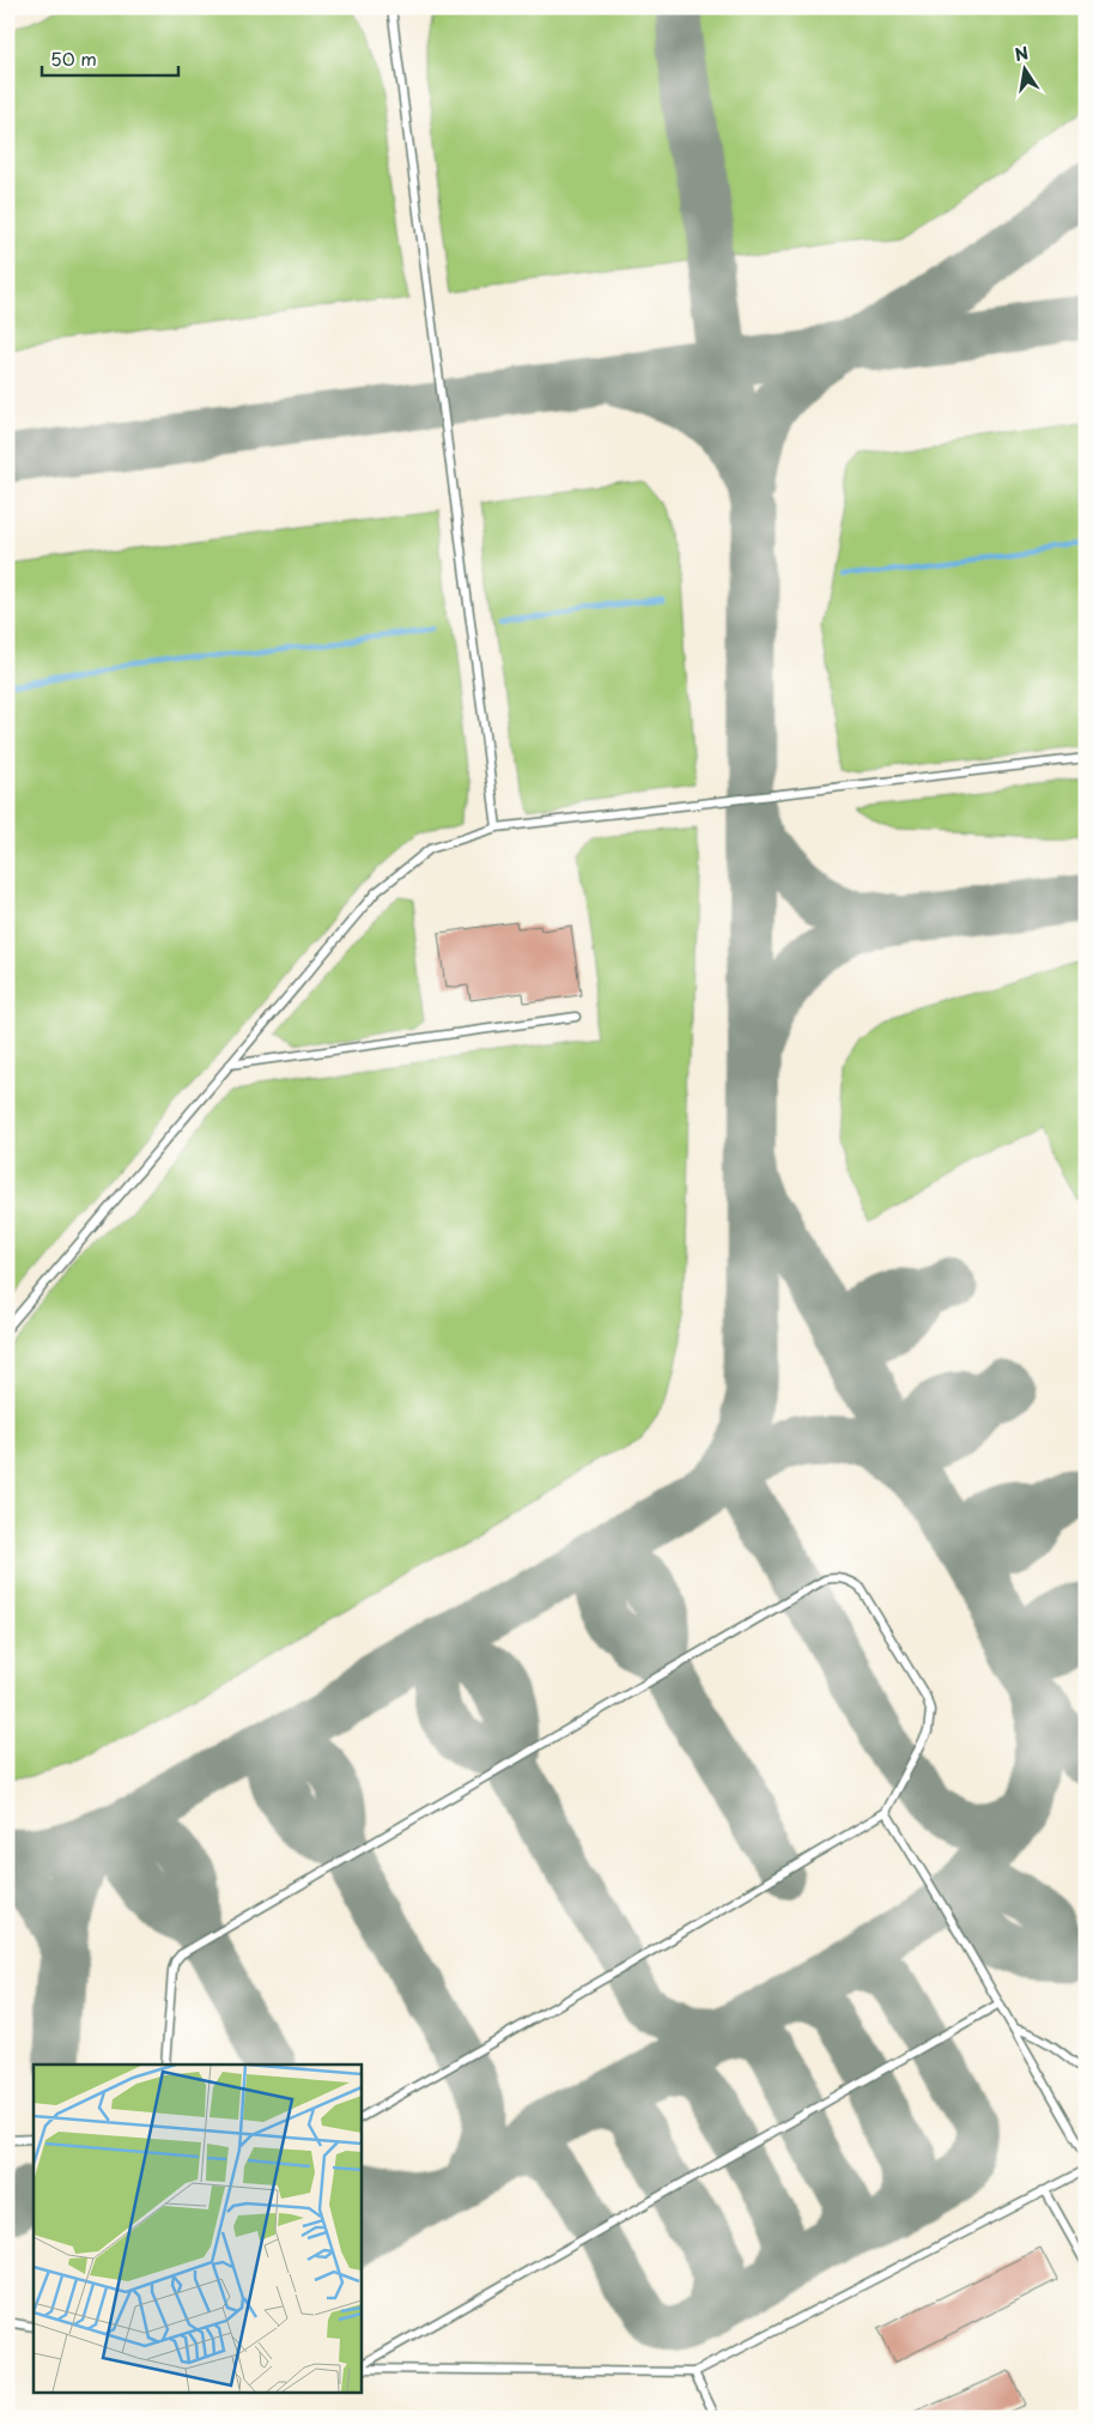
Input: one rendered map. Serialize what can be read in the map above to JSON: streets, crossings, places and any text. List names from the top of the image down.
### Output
{
  "scale_bar": "50 m",
  "north": "top"
}
